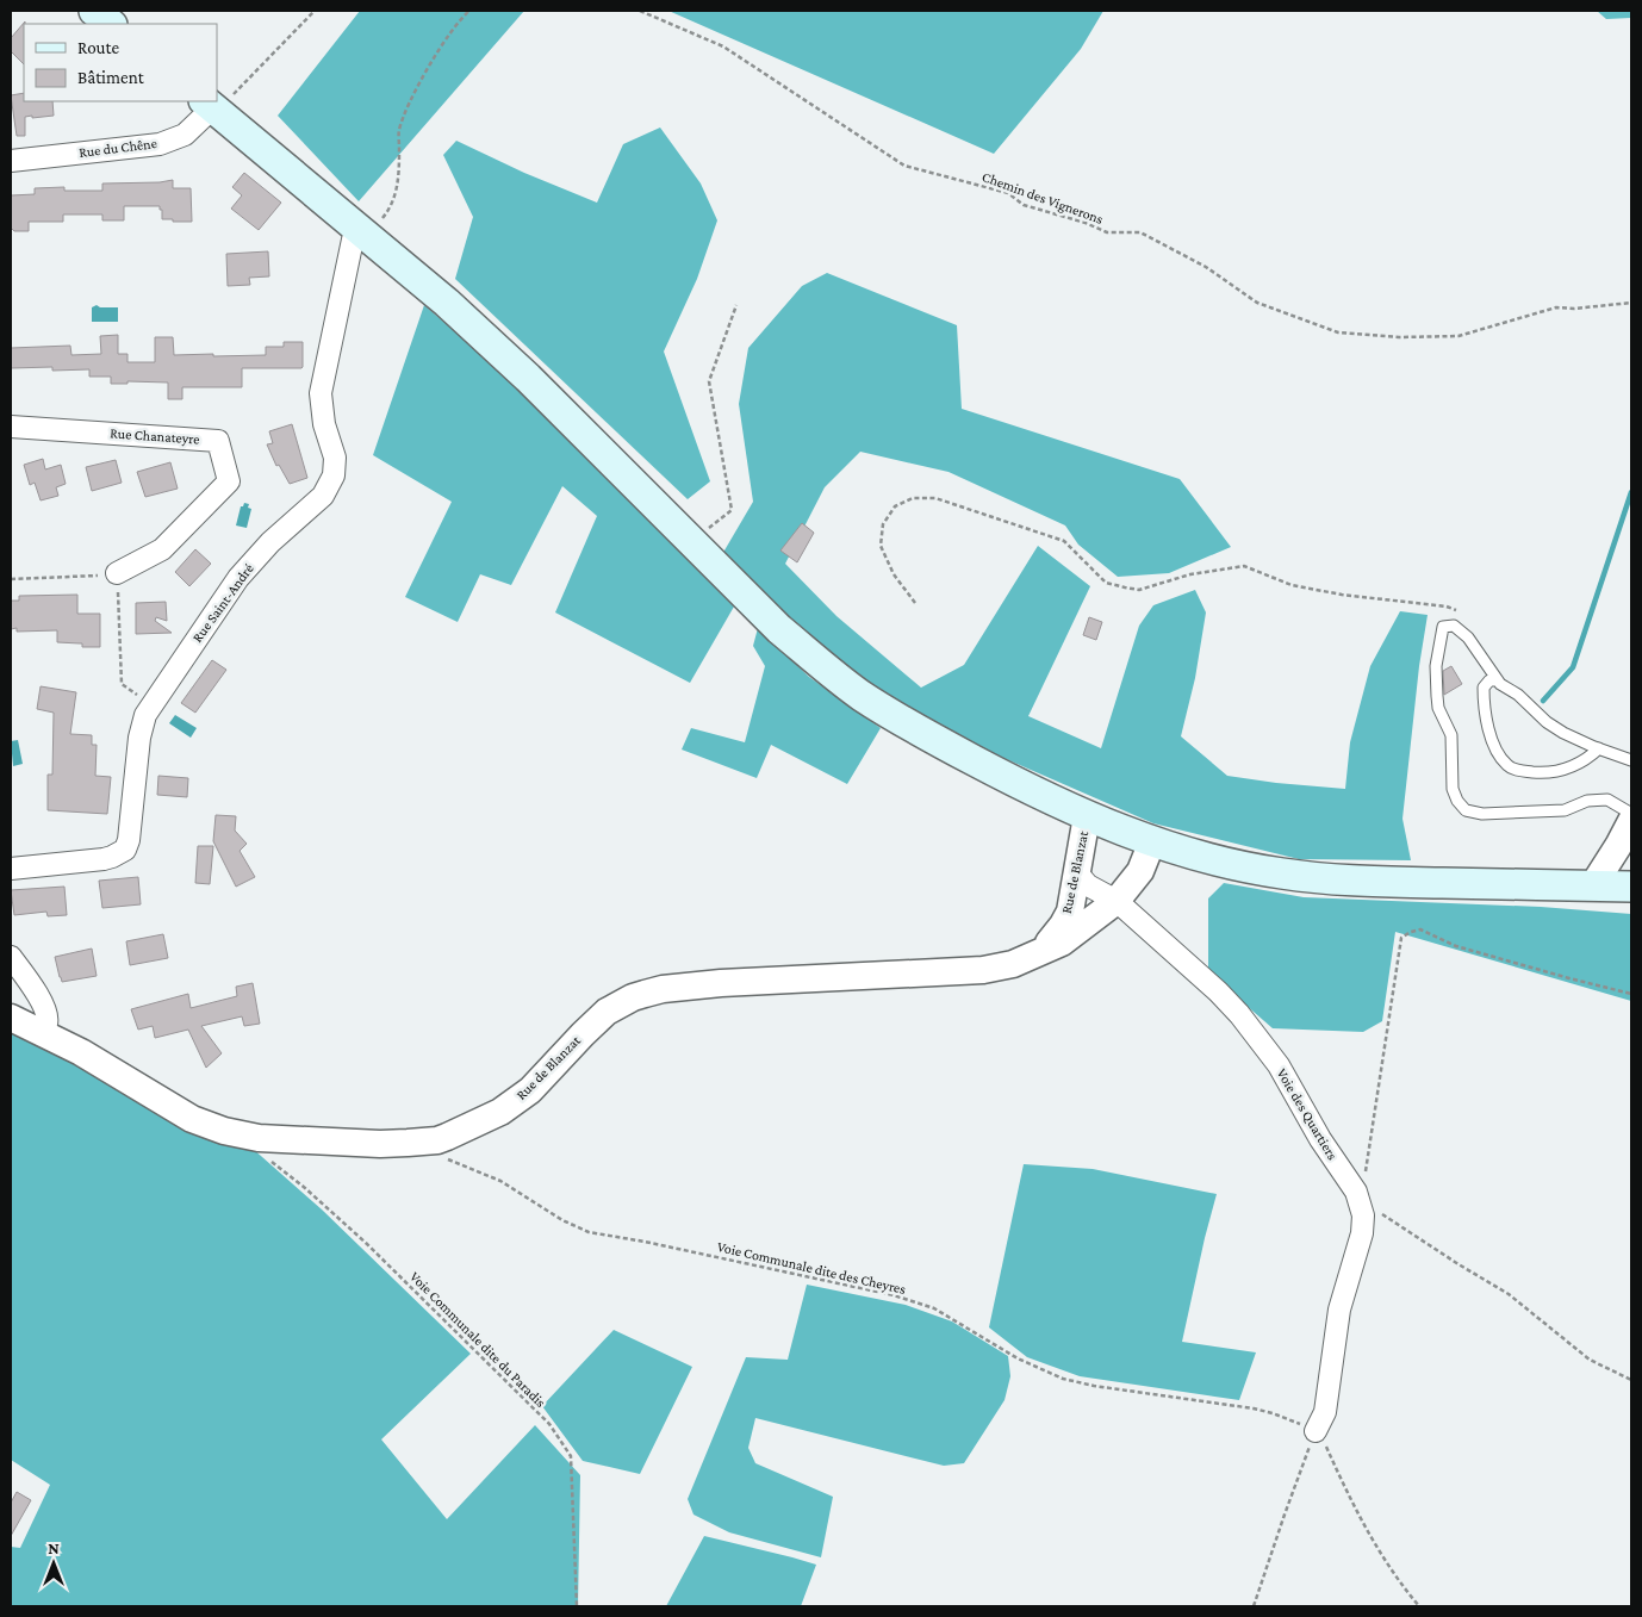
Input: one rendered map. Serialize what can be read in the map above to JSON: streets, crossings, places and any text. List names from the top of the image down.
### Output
{
  "streets": {
    "street": [
      "Rue du Chêne",
      "Rue Chanateyre",
      "Rue Saint-André",
      "Rue de Blanzat",
      "Voie des Quartiers"
    ],
    "path": ["Chemin des Vignerons", "Voie Communale dite des Cheyres", "Voie Communale dite du Paradis"]
  },
  "crossings": [
    ["Rue de Blanzat", "Voie des Quartiers"],
    ["Rue de Blanzat", "Voie Communale dite du Paradis"],
    ["Voie des Quartiers", "Voie Communale dite des Cheyres"]
  ],
  "legend": ["Route", "Bâtiment"],
  "north": "top"
}
